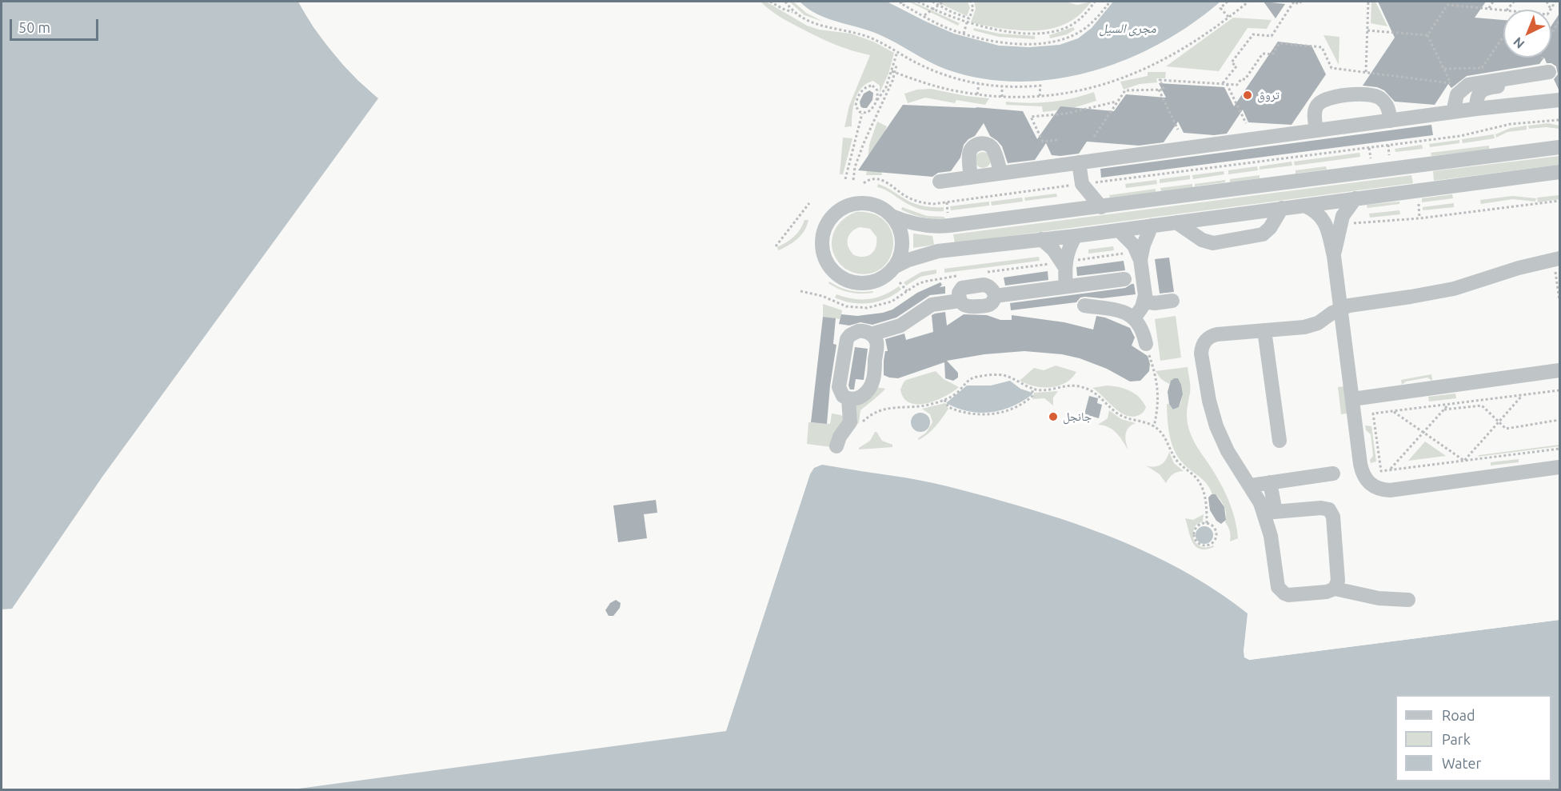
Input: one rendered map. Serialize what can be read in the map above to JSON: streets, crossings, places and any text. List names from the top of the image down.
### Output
{
  "water": ["مجرى السيل"],
  "places": ["تروڨ", "جانجل"],
  "legend": ["Road", "Park", "Water"],
  "scale_bar": "50 m",
  "north": "bottom left"
}
